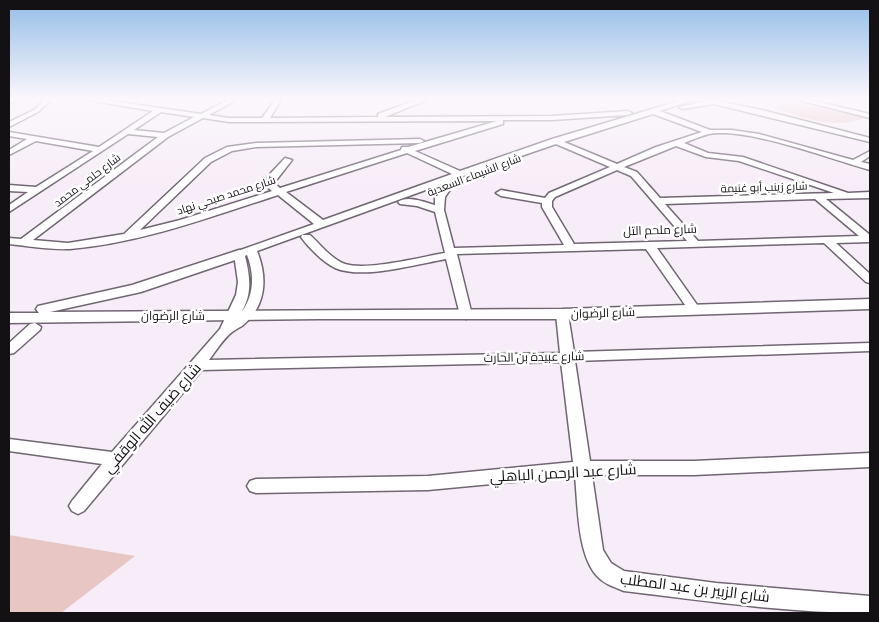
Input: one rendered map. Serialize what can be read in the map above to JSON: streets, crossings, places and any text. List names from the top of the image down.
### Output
{
  "streets": {
    "main road": ["شارع الرضوان"],
    "street": [
      "شارع الشيماء السعدية",
      "شارع حلمي محمد",
      "شارع زينب أبو غنيمة",
      "شارع محمد صبحي نهاد",
      "شارع ملحم التل",
      "شارع عبيدة بن الحارث",
      "شارع ضيف الله الوقفي",
      "شارع عبد الرحمن الباهلي",
      "شارع الزبير بن عبد المطلب"
    ]
  },
  "crossings": [
    ["شارع الشيماء السعدية", "شارع ملحم التل"],
    ["شارع الشيماء السعدية", "شارع ضيف الله الوقفي"],
    ["شارع حلمي محمد", "شارع محمد صبحي نهاد"],
    ["شارع الرضوان", "شارع ضيف الله الوقفي"],
    ["شارع الرضوان", "شارع الزبير بن عبد المطلب"],
    ["شارع عبيدة بن الحارث", "شارع ضيف الله الوقفي"],
    ["شارع عبيدة بن الحارث", "شارع الزبير بن عبد المطلب"],
    ["شارع عبد الرحمن الباهلي", "شارع الزبير بن عبد المطلب"]
  ]
}
